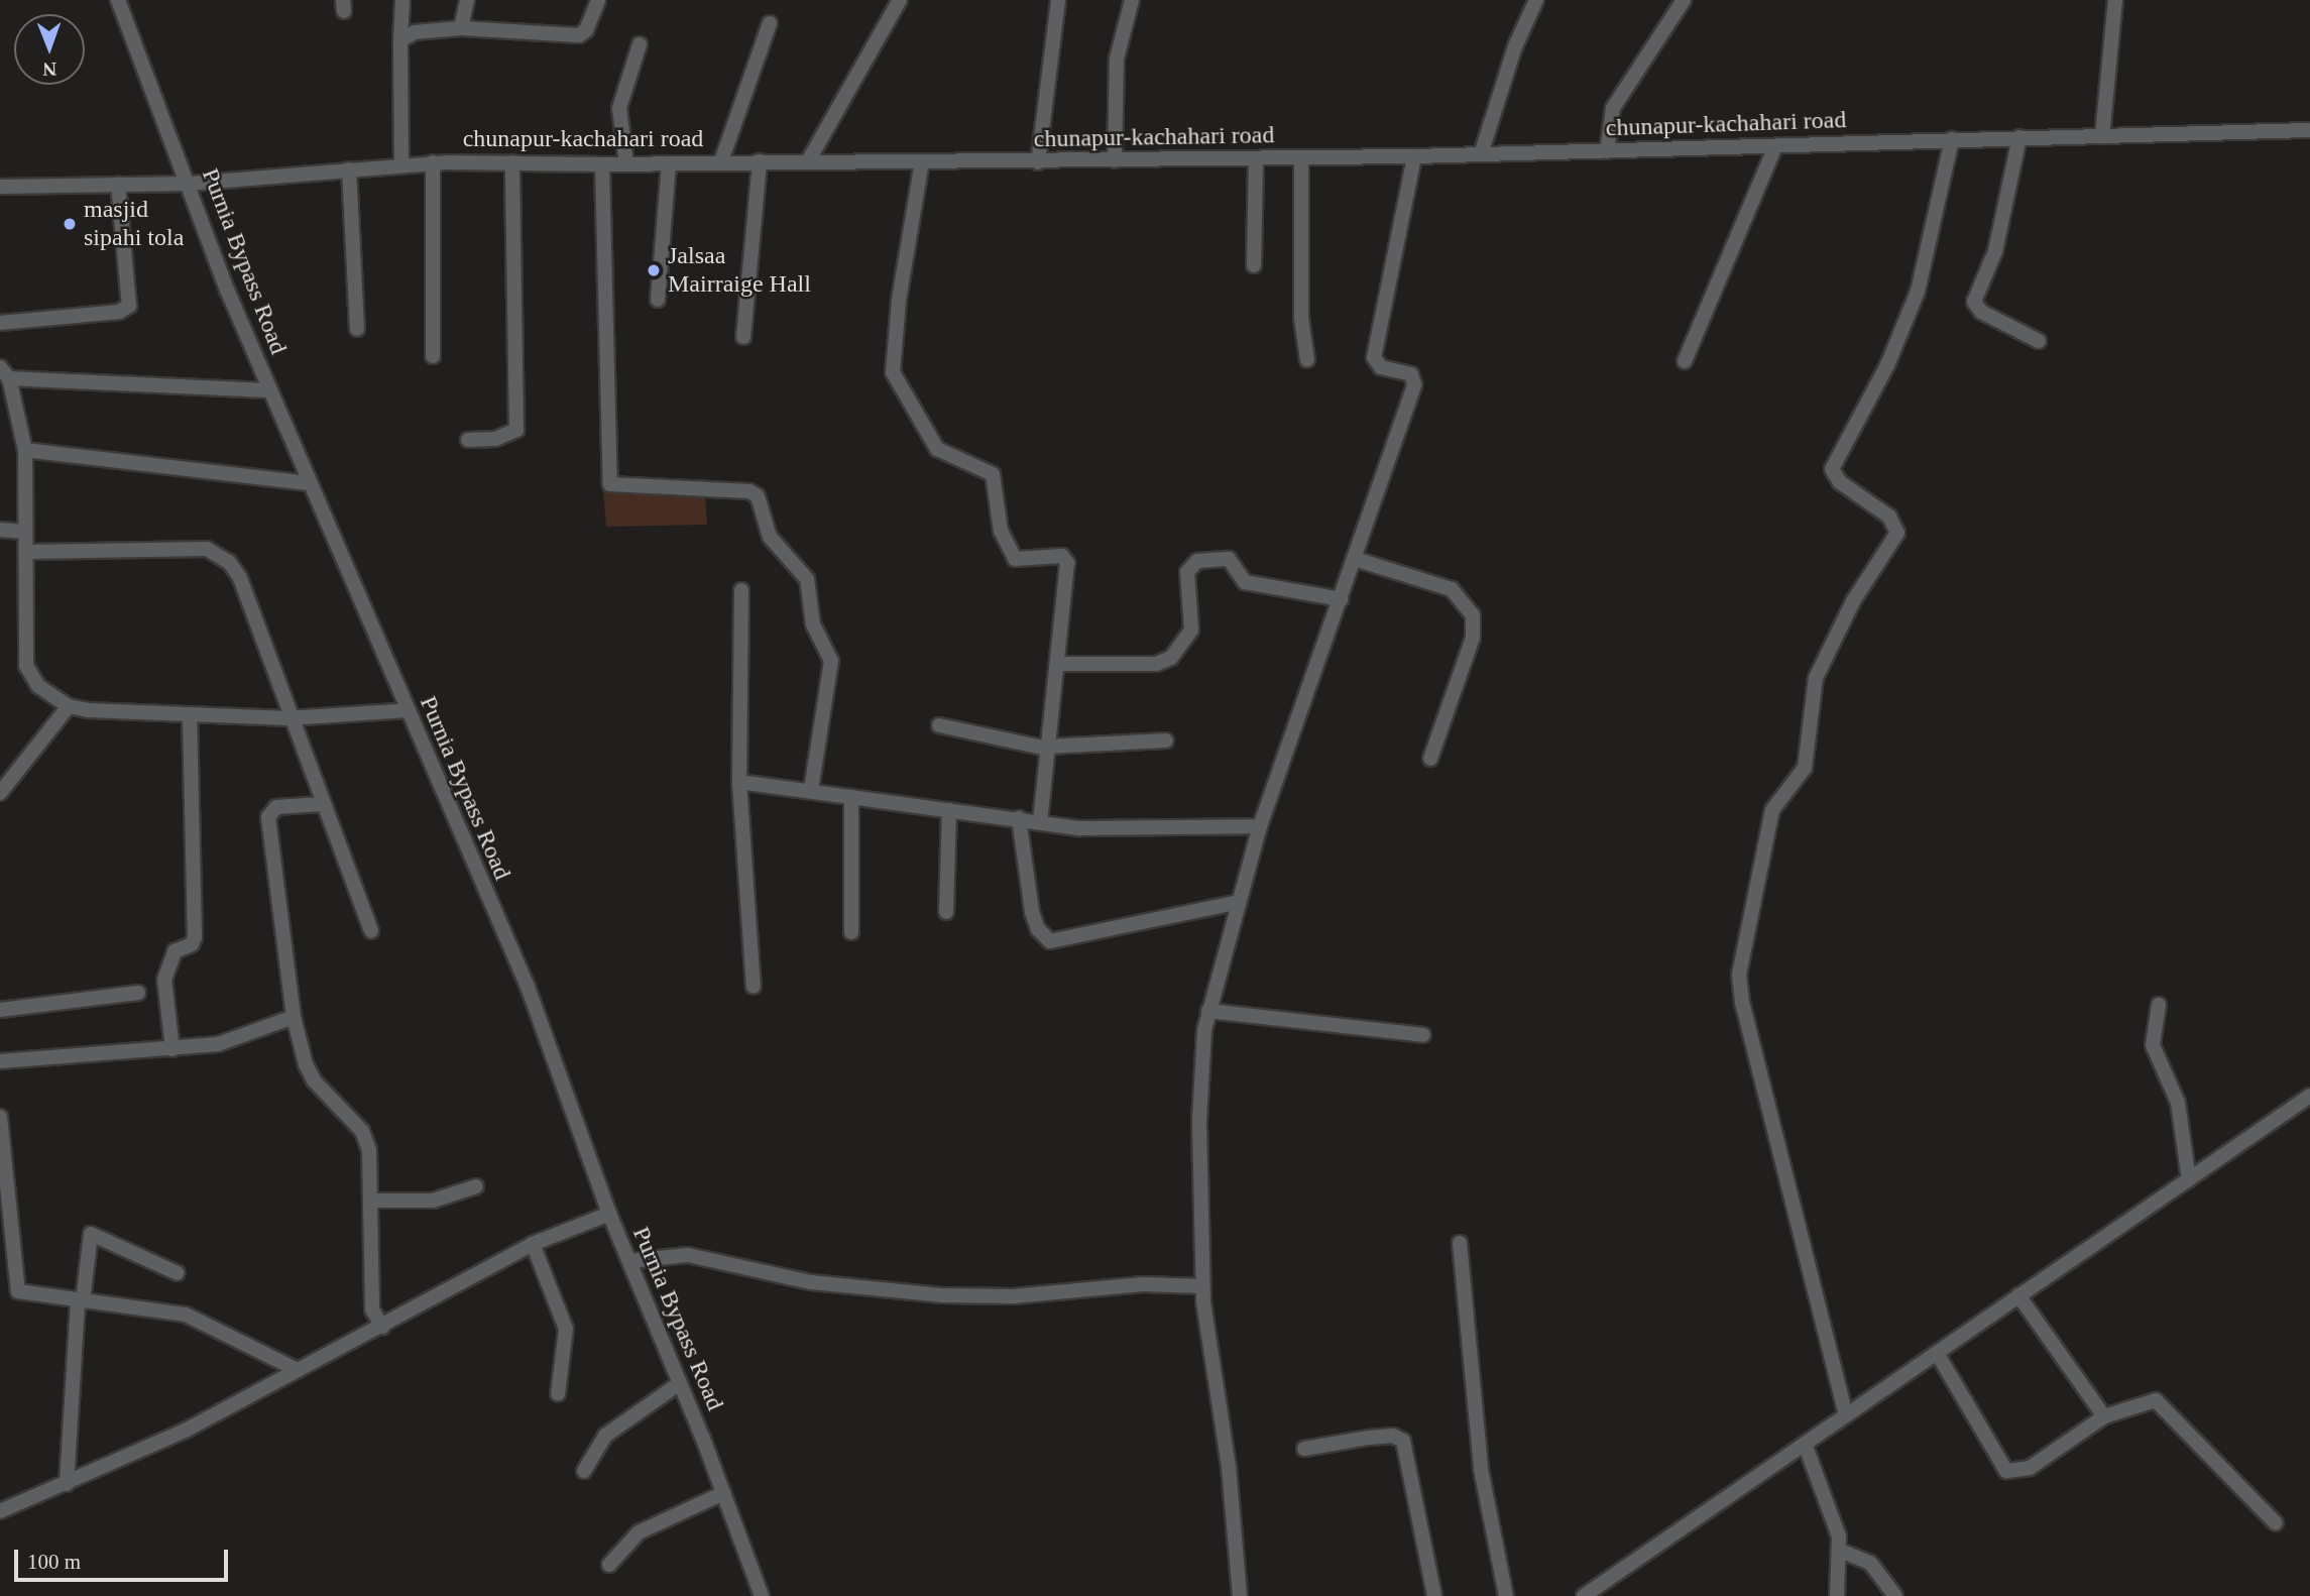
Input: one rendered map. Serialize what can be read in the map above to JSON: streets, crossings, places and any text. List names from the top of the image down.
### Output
{
  "streets": {
    "street": ["chunapur-kachahari road", "Purnia Bypass Road"]
  },
  "crossings": [
    ["chunapur-kachahari road", "Purnia Bypass Road"]
  ],
  "places": ["masjid sipahi tola", "Jalsaa Mairraige Hall"],
  "scale_bar": "100 m",
  "north": "bottom"
}
